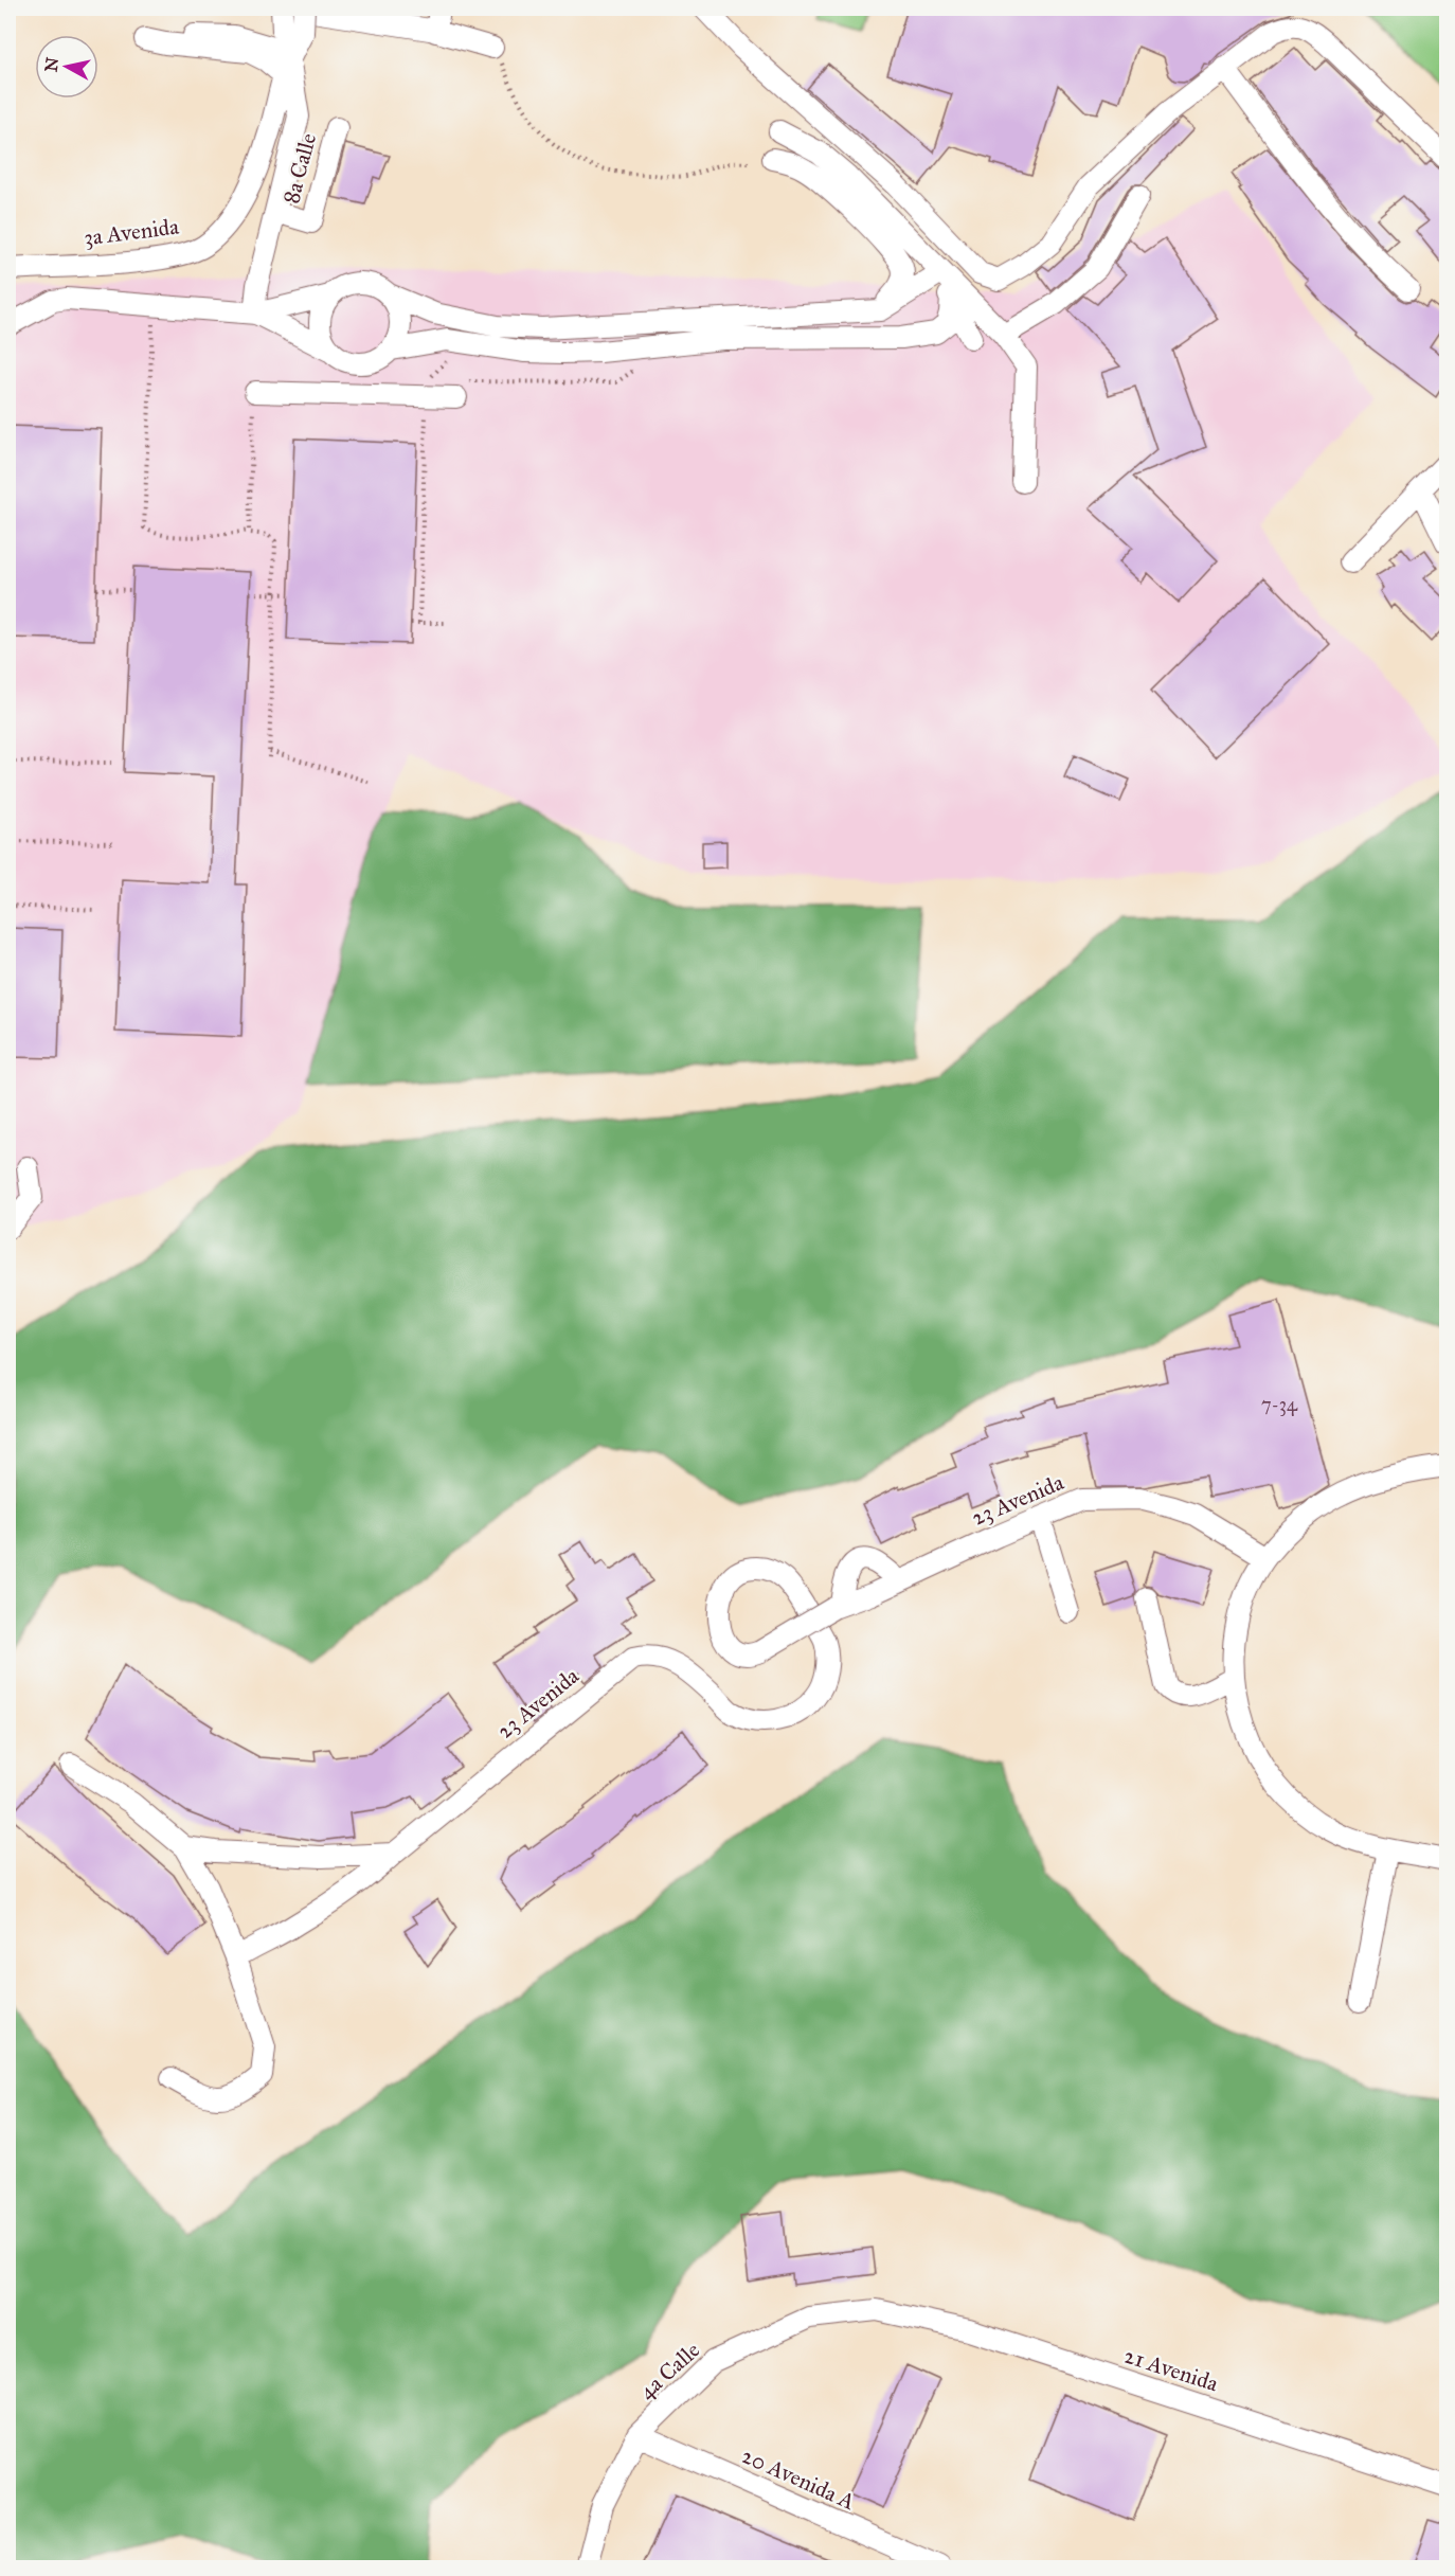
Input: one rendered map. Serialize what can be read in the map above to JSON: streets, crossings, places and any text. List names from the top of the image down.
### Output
{
  "streets": {
    "street": [
      "8a Calle",
      "3a Avenida",
      "23 Avenida",
      "21 Avenida",
      "4a Calle",
      "20 Avenida A"
    ]
  },
  "crossings": [
    ["21 Avenida", "4a Calle"],
    ["4a Calle", "20 Avenida A"]
  ],
  "house_numbers": ["7-34"],
  "north": "left"
}
